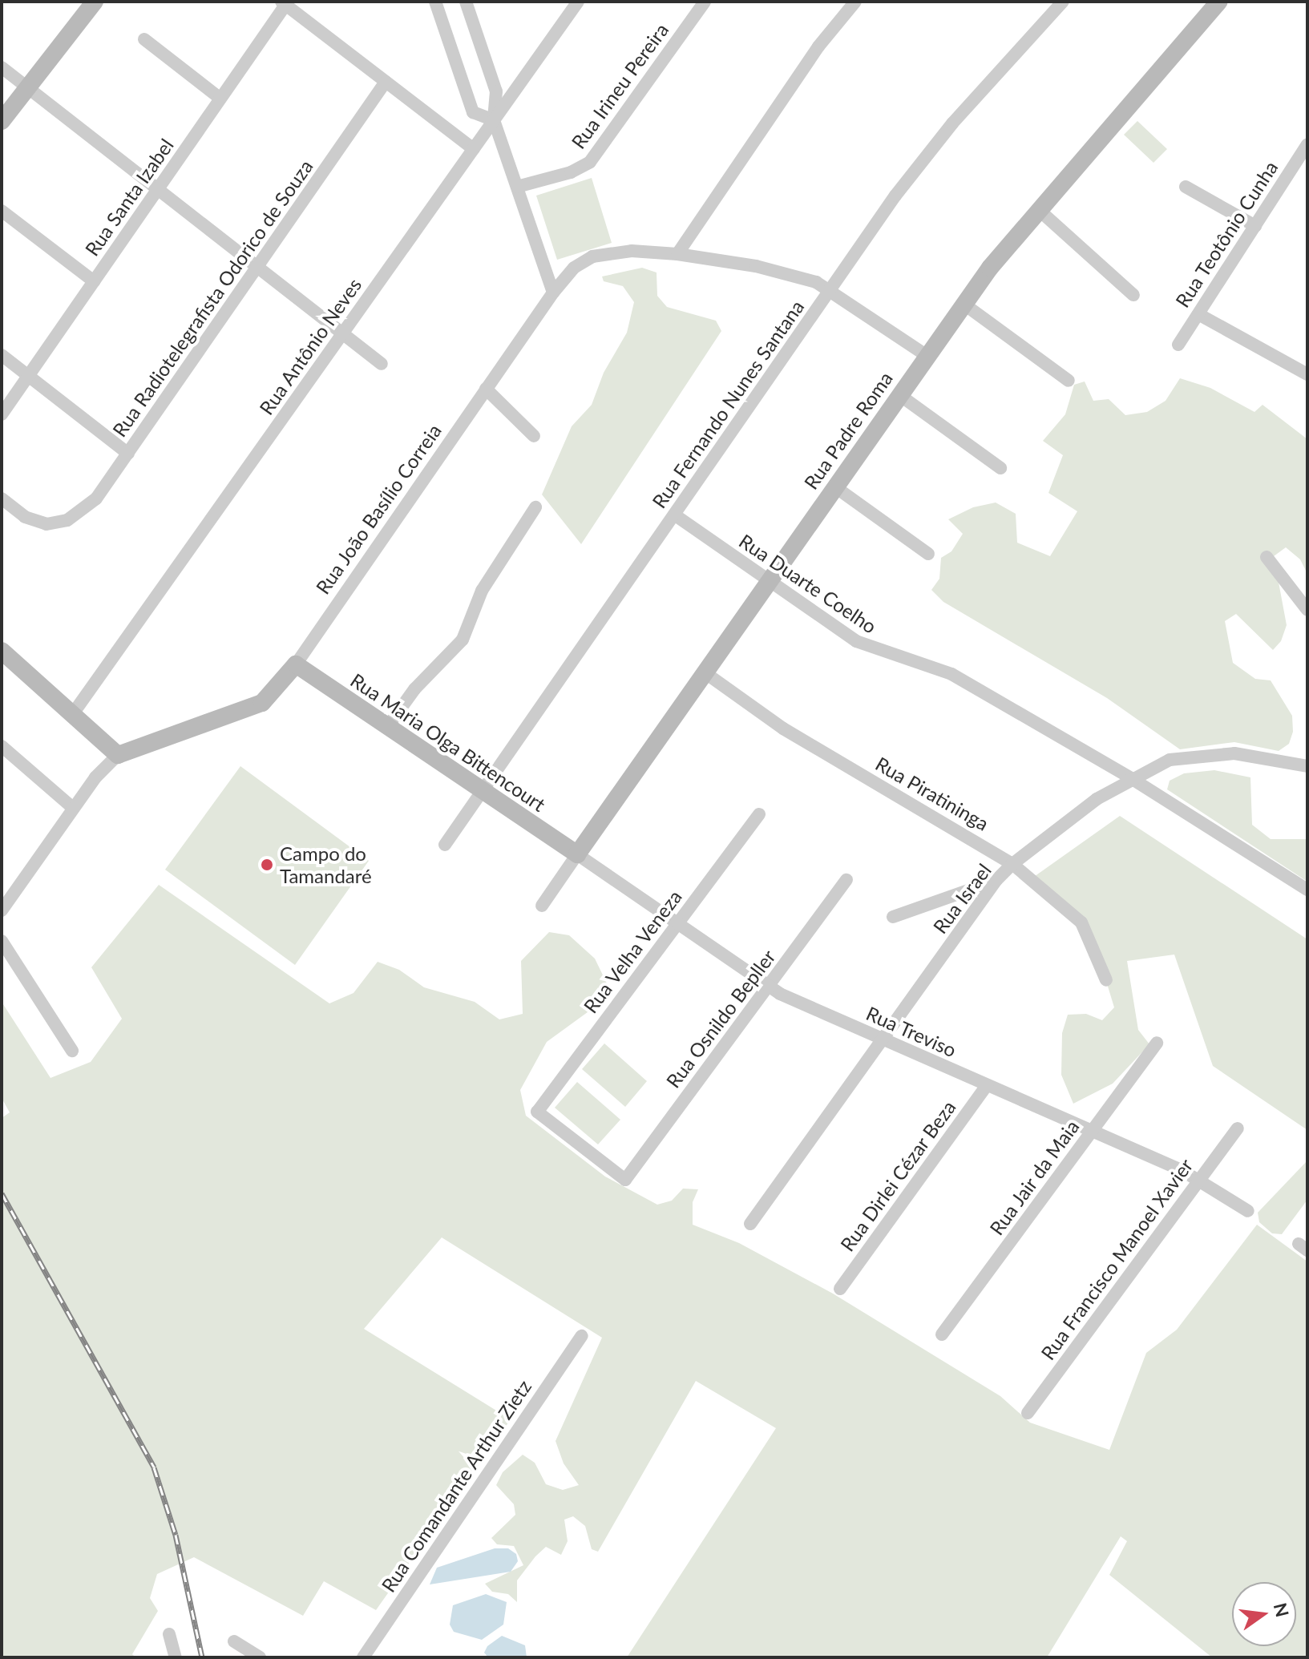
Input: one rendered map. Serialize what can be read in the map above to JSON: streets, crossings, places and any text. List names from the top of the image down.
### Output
{
  "streets": {
    "street": [
      "Rua Irineu Pereira",
      "Rua Santa Izabel",
      "Rua Teotônio Cunha",
      "Rua Radiotelegrafista Odorico de Souza",
      "Rua Antônio Neves",
      "Rua Fernando Nunes Santana",
      "Rua Padre Roma",
      "Rua João Basílio Correia",
      "Rua Duarte Coelho",
      "Rua Maria Olga Bittencourt",
      "Rua Piratininga",
      "Rua Israel",
      "Rua Velha Veneza",
      "Rua Osnildo Bepller",
      "Rua Treviso",
      "Rua Dirlei Cézar Beza",
      "Rua Jair da Maia",
      "Rua Francisco Manoel Xavier",
      "Rua Comandante Arthur Zietz"
    ]
  },
  "crossings": [
    ["Rua Fernando Nunes Santana", "Rua João Basílio Correia"],
    ["Rua Fernando Nunes Santana", "Rua Duarte Coelho"],
    ["Rua Fernando Nunes Santana", "Rua Maria Olga Bittencourt"],
    ["Rua Padre Roma", "Rua João Basílio Correia"],
    ["Rua Padre Roma", "Rua Duarte Coelho"],
    ["Rua Padre Roma", "Rua Maria Olga Bittencourt"],
    ["Rua Padre Roma", "Rua Piratininga"],
    ["Rua Padre Roma", "Rua Treviso"],
    ["Rua João Basílio Correia", "Rua Maria Olga Bittencourt"],
    ["Rua Duarte Coelho", "Rua Israel"],
    ["Rua Maria Olga Bittencourt", "Rua Treviso"],
    ["Rua Piratininga", "Rua Israel"],
    ["Rua Israel", "Rua Treviso"],
    ["Rua Velha Veneza", "Rua Osnildo Bepller"],
    ["Rua Velha Veneza", "Rua Treviso"],
    ["Rua Osnildo Bepller", "Rua Treviso"],
    ["Rua Treviso", "Rua Dirlei Cézar Beza"],
    ["Rua Treviso", "Rua Jair da Maia"],
    ["Rua Treviso", "Rua Francisco Manoel Xavier"]
  ],
  "places": ["Campo do Tamandaré"],
  "north": "right"
}
